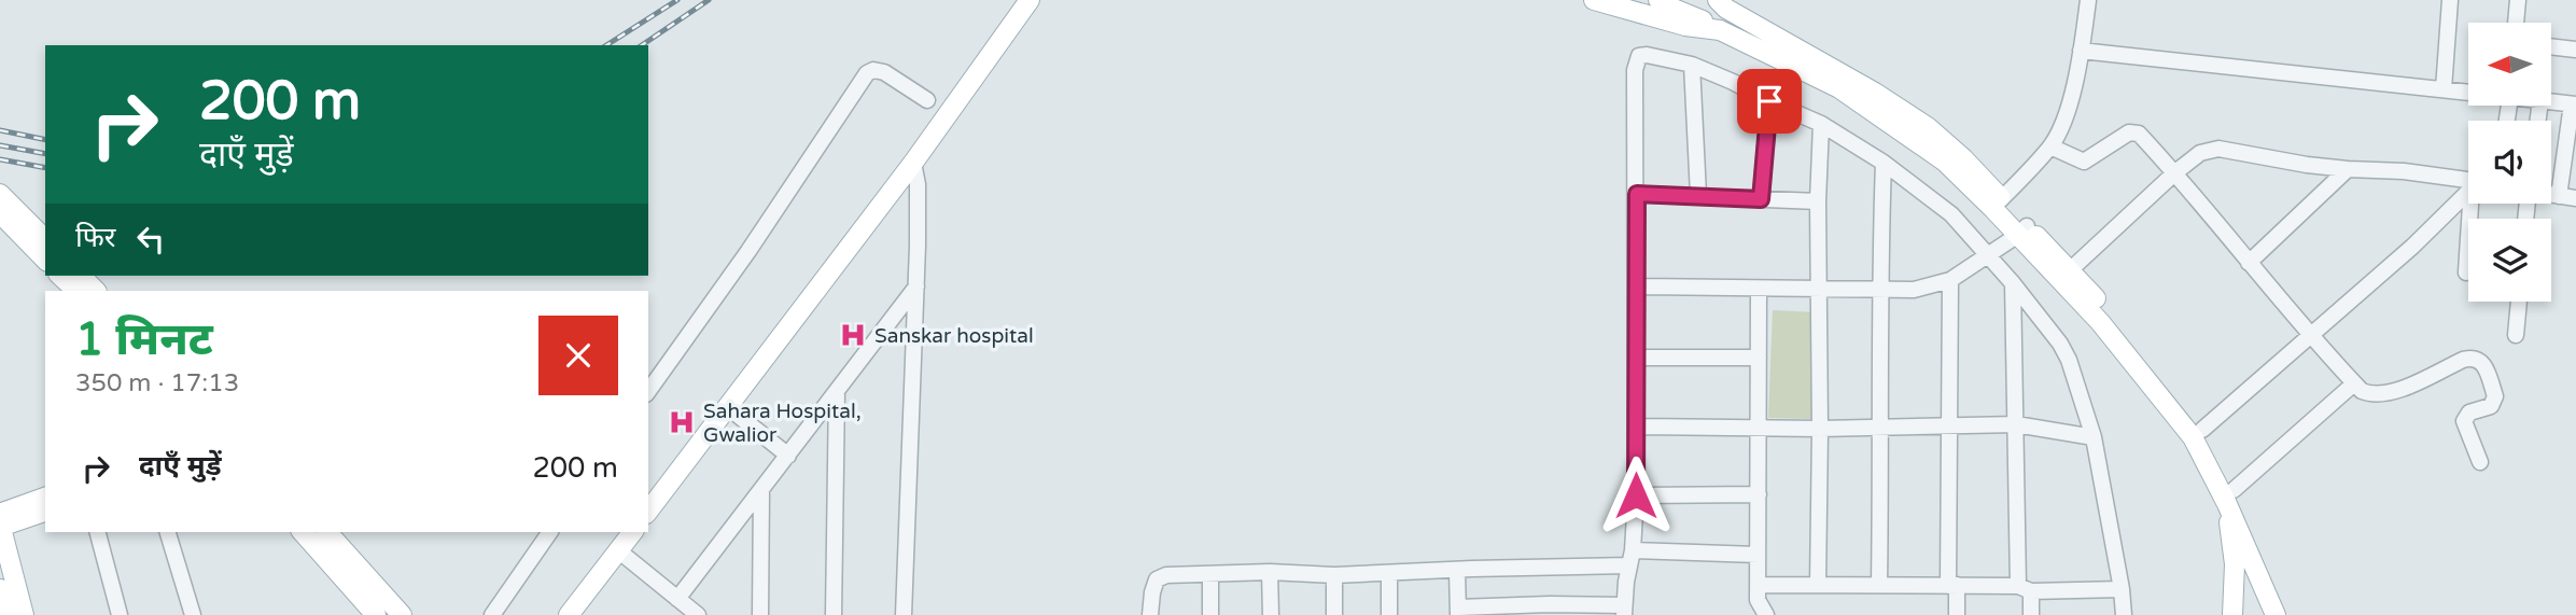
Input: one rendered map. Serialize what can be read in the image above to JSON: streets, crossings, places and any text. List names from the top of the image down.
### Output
{
  "places": {
    "hospital": ["Sanskar hospital", "Sahara Hospital, Gwalior"]
  },
  "north": "left",
  "page": {
    "turn": ["200 m", "दाएँ मुड़ें"],
    "then": "फिर",
    "heading": ["1 मिनट", "350 m · 17:13"],
    "list": [
      {
        "name": "दाएँ मुड़ें",
        "value": "200 m"
      }
    ]
  }
}
